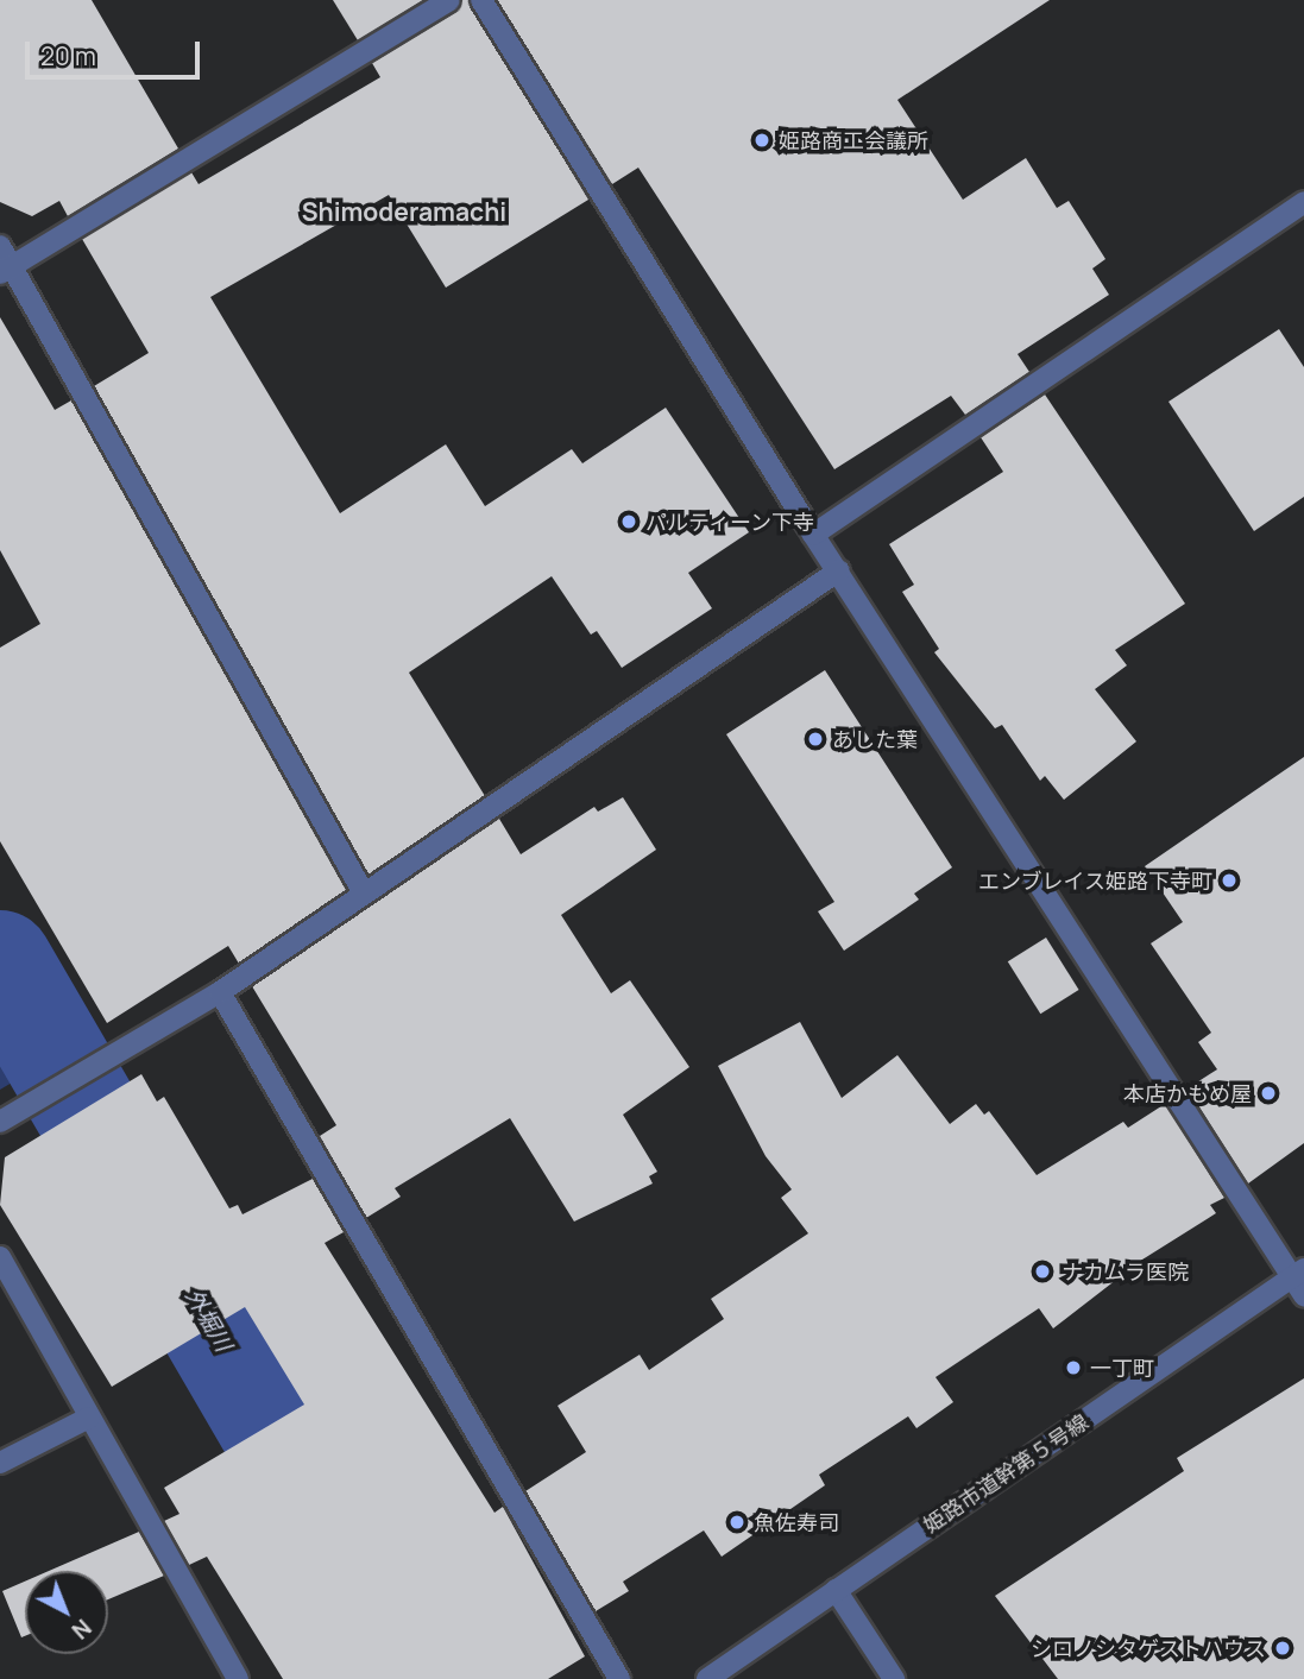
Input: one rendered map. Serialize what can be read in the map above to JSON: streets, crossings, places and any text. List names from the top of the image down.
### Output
{
  "streets": {
    "street": ["姫路市道幹第５号線"]
  },
  "districts": ["Shimoderamachi"],
  "water": ["外堀川"],
  "places": [
    "姫路商工会議所",
    "パルティーン下寺",
    "あした葉",
    "エンブレイス姫路下寺町",
    "本店かもめ屋",
    "ナカムラ医院",
    "一丁町",
    "魚佐寿司",
    "シロノシタゲストハウス"
  ],
  "scale_bar": "20 m",
  "north": "bottom right"
}
